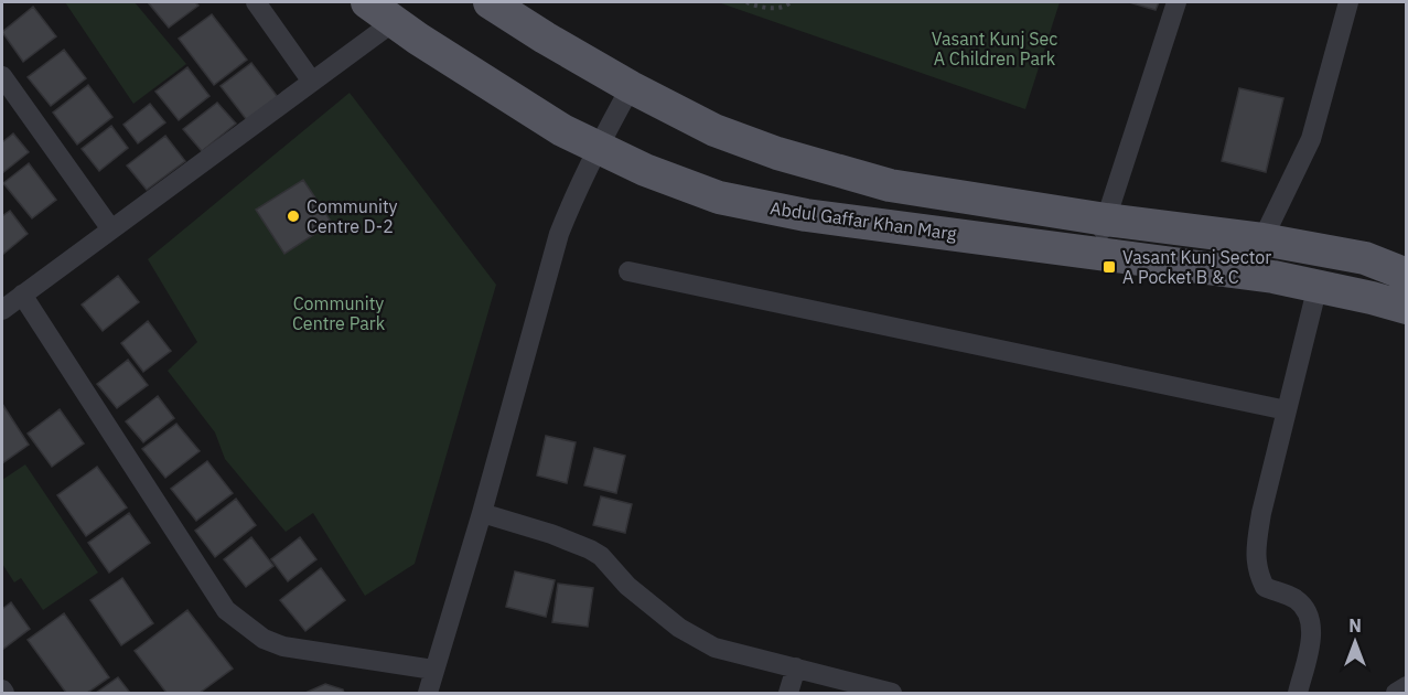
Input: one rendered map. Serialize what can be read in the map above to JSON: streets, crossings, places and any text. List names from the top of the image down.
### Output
{
  "streets": {
    "main road": ["Abdul Gaffar Khan Marg"]
  },
  "parks": ["Vasant Kunj Sec A Children Park", "Community Centre Park"],
  "places": {
    "other": ["Community Centre D-2"],
    "transit": ["Vasant Kunj Sector A Pocket B & C"]
  },
  "north": "top"
}
